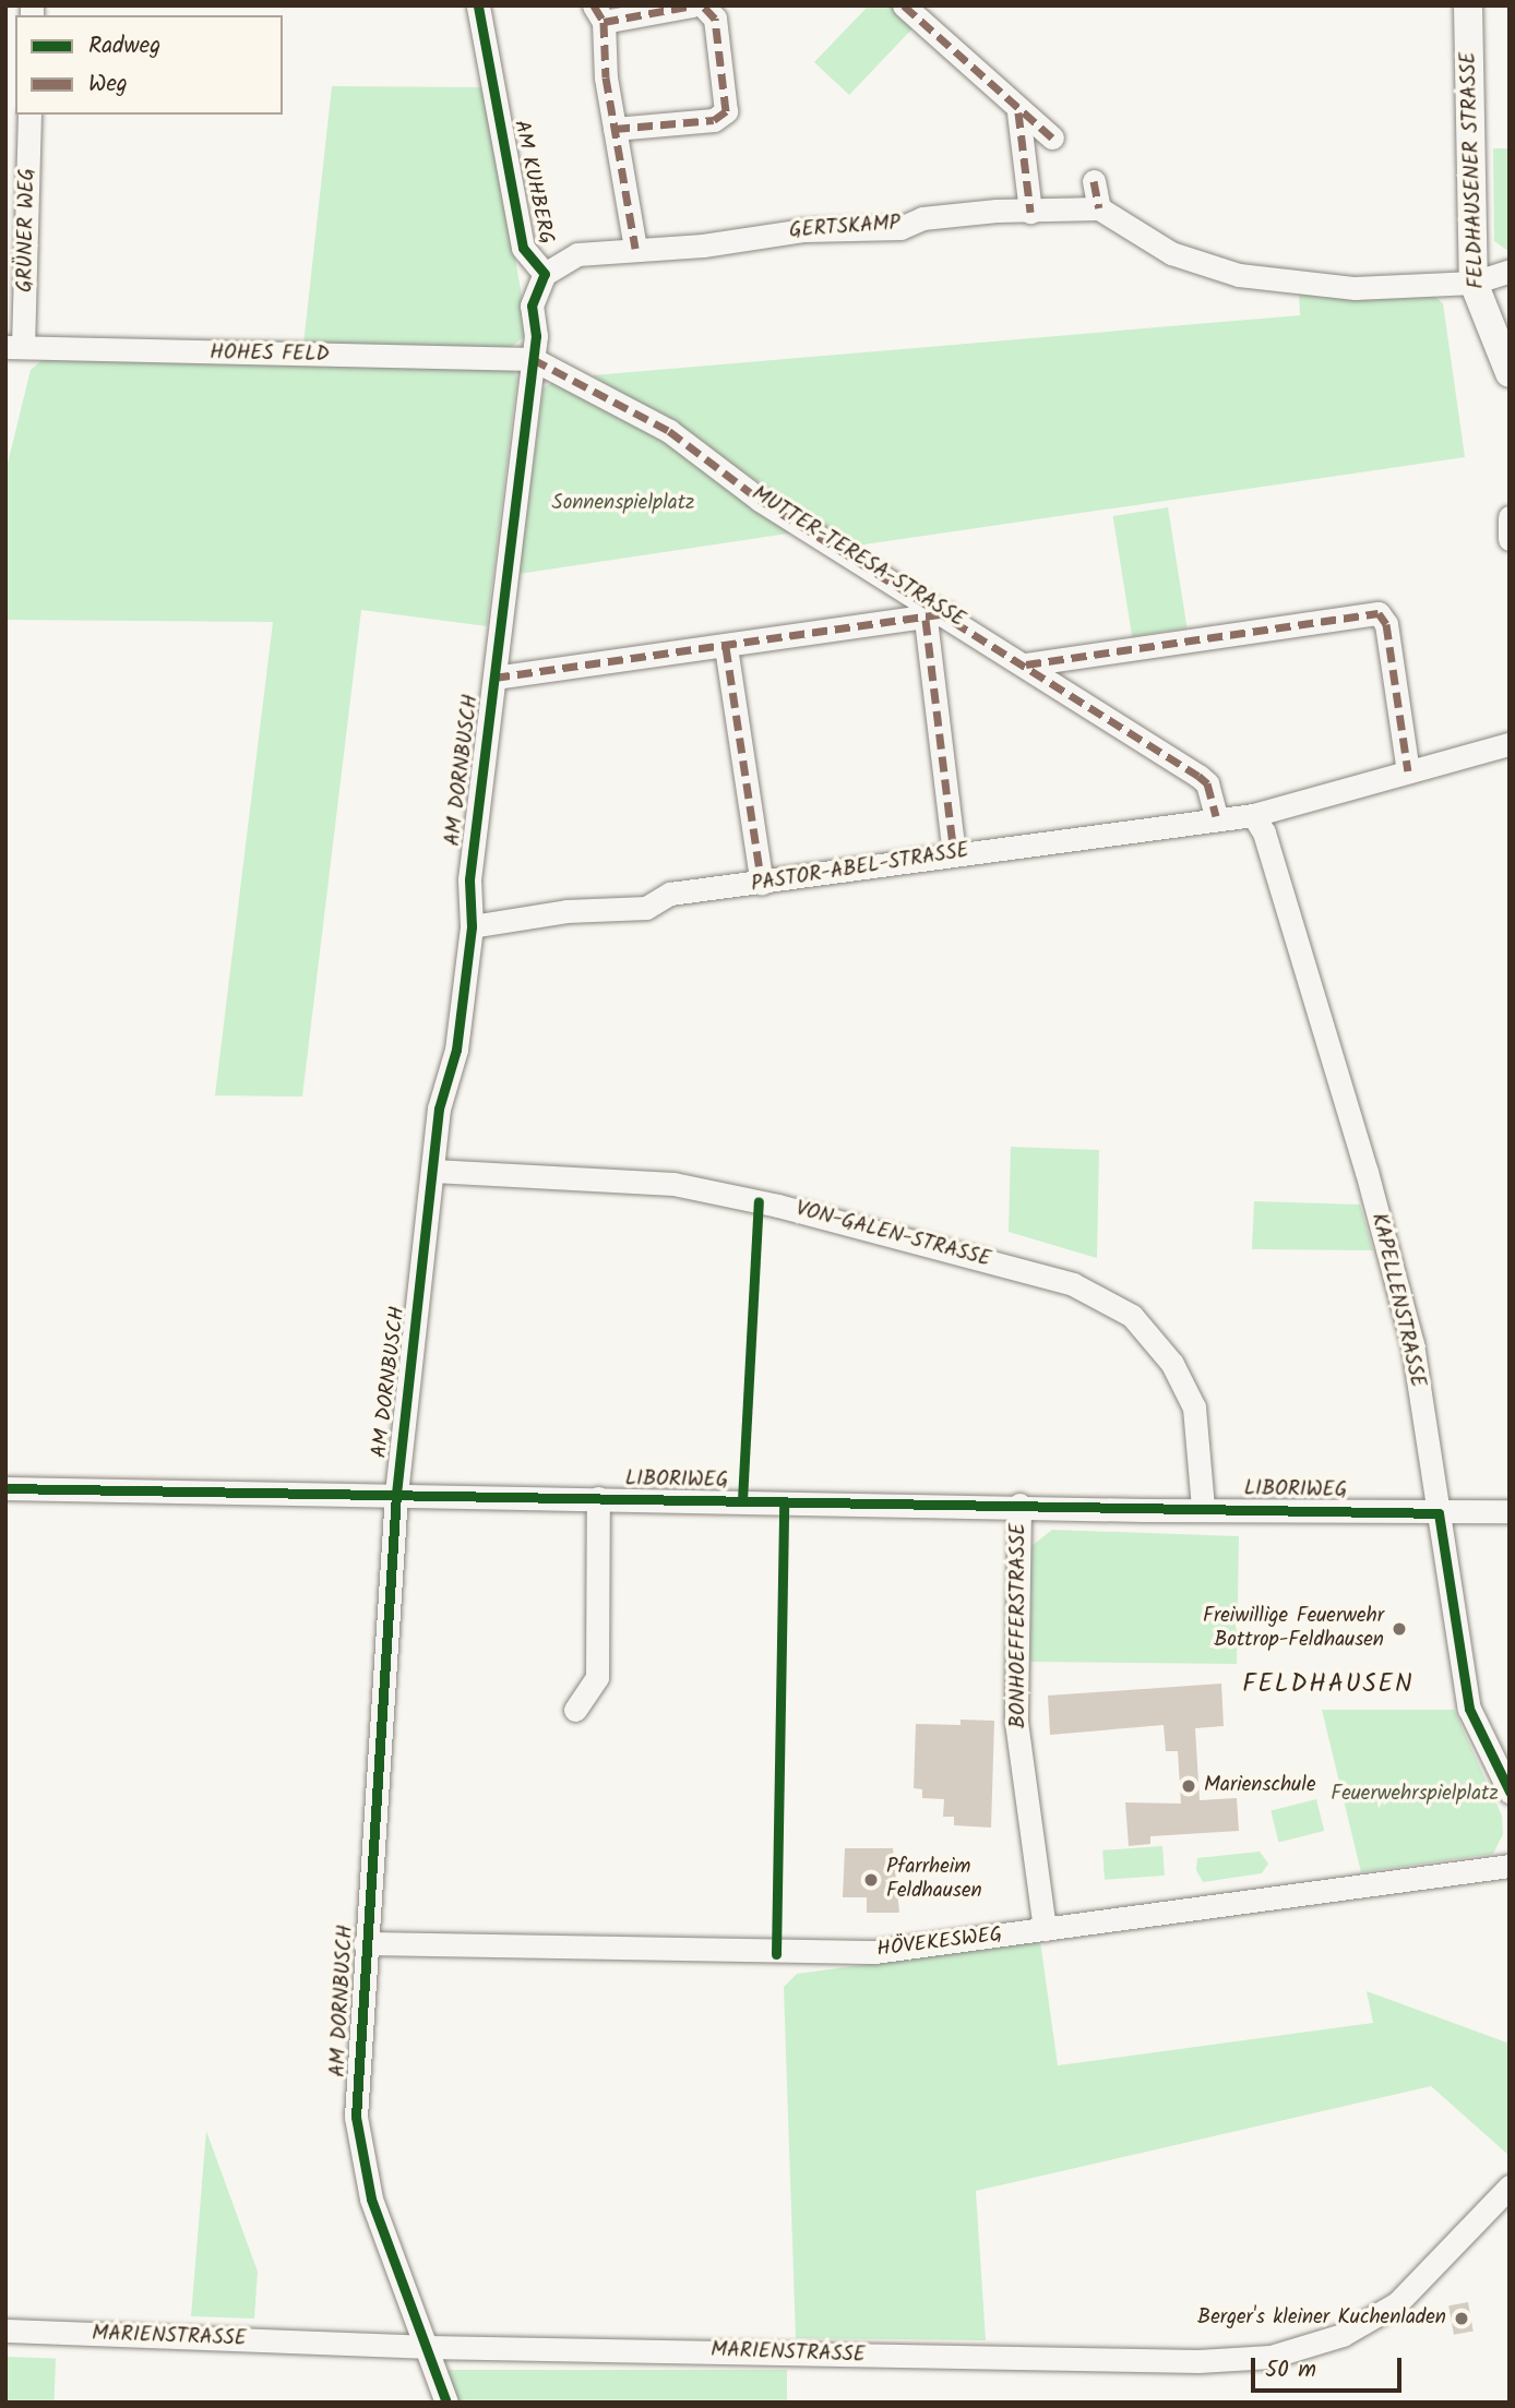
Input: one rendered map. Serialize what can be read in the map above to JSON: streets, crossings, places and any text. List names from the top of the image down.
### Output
{
  "streets": {
    "street": [
      "FELDHAUSENER STRASSE",
      "AM KUHBERG",
      "GERTSKAMP",
      "GRÜNER WEG",
      "HOHES FELD",
      "MUTTER-TERESA-STRASSE",
      "AM DORNBUSCH",
      "PASTOR-ABEL-STRASSE",
      "VON-GALEN-STRASSE",
      "KAPELLENSTRASSE",
      "LIBORIWEG",
      "BONHOEFFERSTRASSE",
      "HÖVEKESWEG",
      "MARIENSTRASSE"
    ]
  },
  "crossings": [
    ["AM KUHBERG", "GERTSKAMP"],
    ["AM KUHBERG", "HOHES FELD"],
    ["AM KUHBERG", "MUTTER-TERESA-STRASSE"],
    ["AM KUHBERG", "AM DORNBUSCH"],
    ["GRÜNER WEG", "HOHES FELD"],
    ["HOHES FELD", "MUTTER-TERESA-STRASSE"],
    ["HOHES FELD", "AM DORNBUSCH"],
    ["MUTTER-TERESA-STRASSE", "AM DORNBUSCH"],
    ["MUTTER-TERESA-STRASSE", "PASTOR-ABEL-STRASSE"],
    ["AM DORNBUSCH", "PASTOR-ABEL-STRASSE"],
    ["AM DORNBUSCH", "VON-GALEN-STRASSE"],
    ["AM DORNBUSCH", "LIBORIWEG"],
    ["AM DORNBUSCH", "HÖVEKESWEG"],
    ["AM DORNBUSCH", "MARIENSTRASSE"],
    ["PASTOR-ABEL-STRASSE", "KAPELLENSTRASSE"],
    ["VON-GALEN-STRASSE", "LIBORIWEG"],
    ["KAPELLENSTRASSE", "LIBORIWEG"],
    ["LIBORIWEG", "BONHOEFFERSTRASSE"],
    ["BONHOEFFERSTRASSE", "HÖVEKESWEG"]
  ],
  "districts": ["FELDHAUSEN"],
  "parks": ["Sonnenspielplatz", "Feuerwehrspielplatz"],
  "places": [
    "Freiwillige Feuerwehr Bottrop-Feldhausen",
    "Marienschule",
    "Pfarrheim Feldhausen",
    "Berger's kleiner Kuchenladen"
  ],
  "legend": ["Radweg", "Weg"],
  "scale_bar": "50 m"
}
